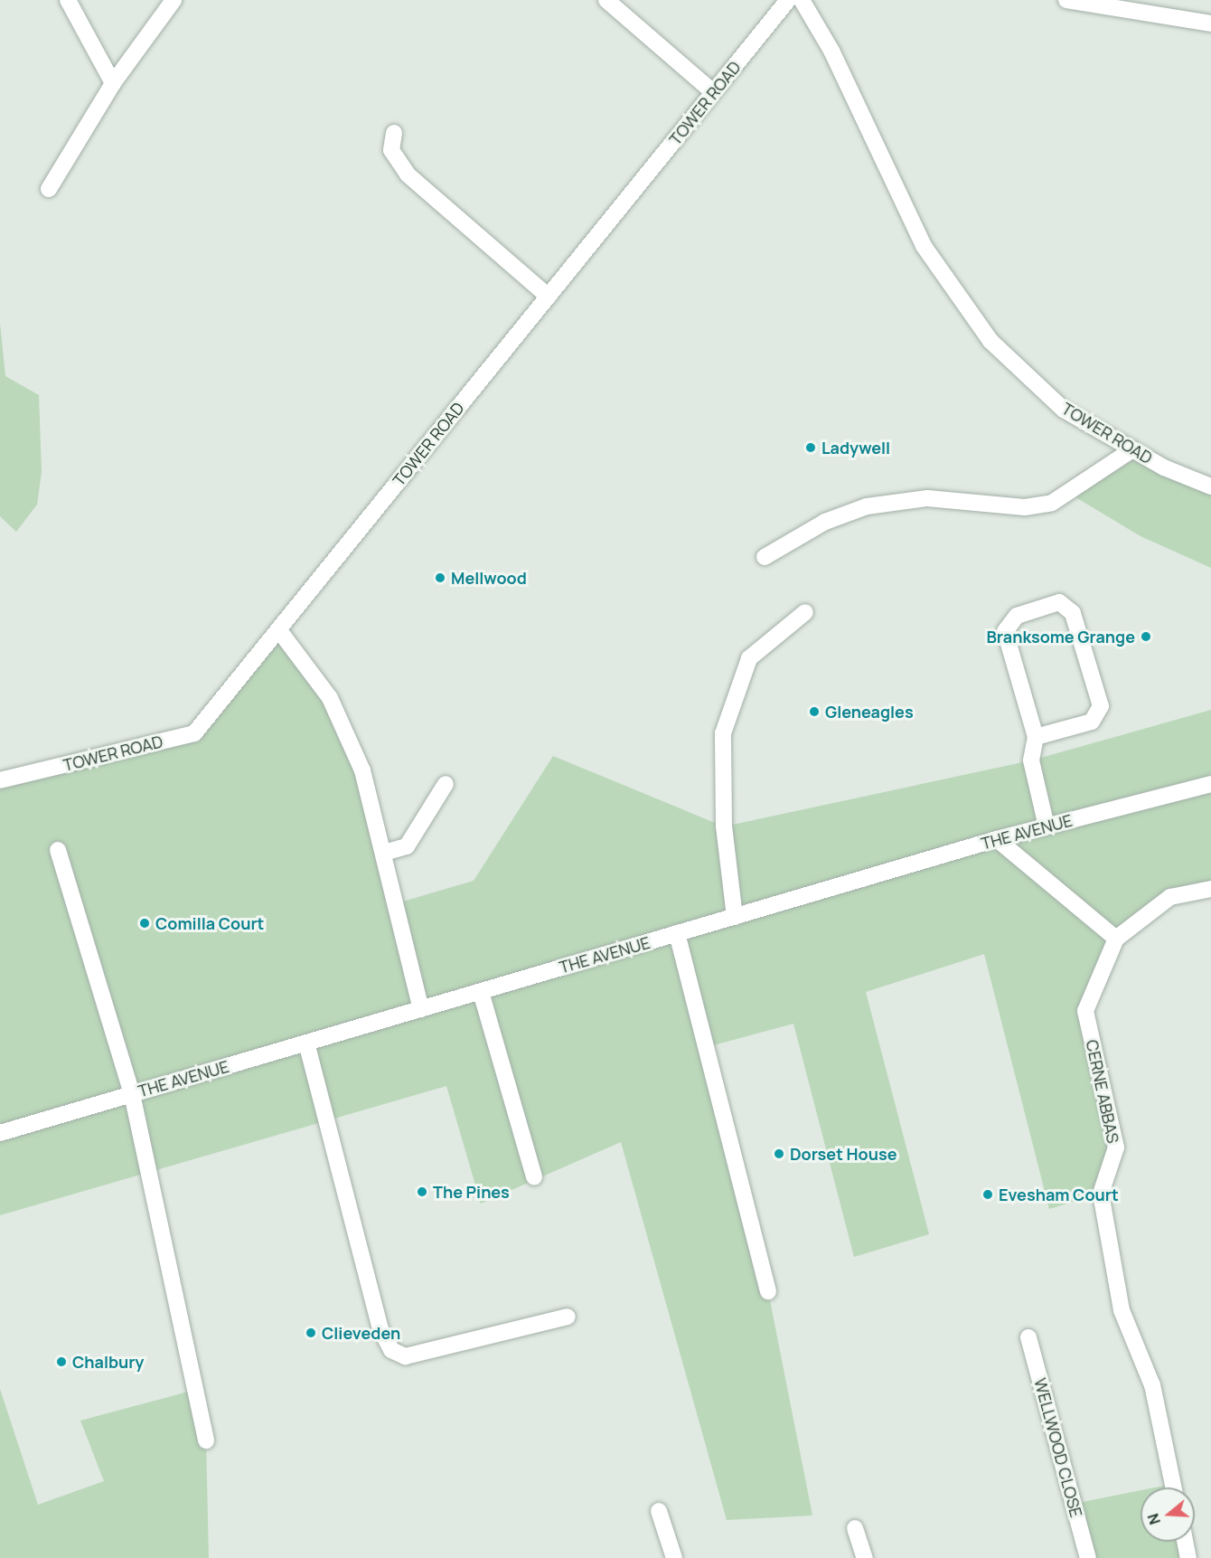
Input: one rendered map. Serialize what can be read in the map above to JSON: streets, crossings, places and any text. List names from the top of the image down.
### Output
{
  "streets": {
    "street": [
      "TOWER ROAD",
      "THE AVENUE",
      "CERNE ABBAS",
      "WELLWOOD CLOSE"
    ]
  },
  "places": [
    "Ladywell",
    "Mellwood",
    "Branksome Grange",
    "Gleneagles",
    "Comilla Court",
    "Dorset House",
    "The Pines",
    "Evesham Court",
    "Clieveden",
    "Chalbury"
  ],
  "north": "left"
}
